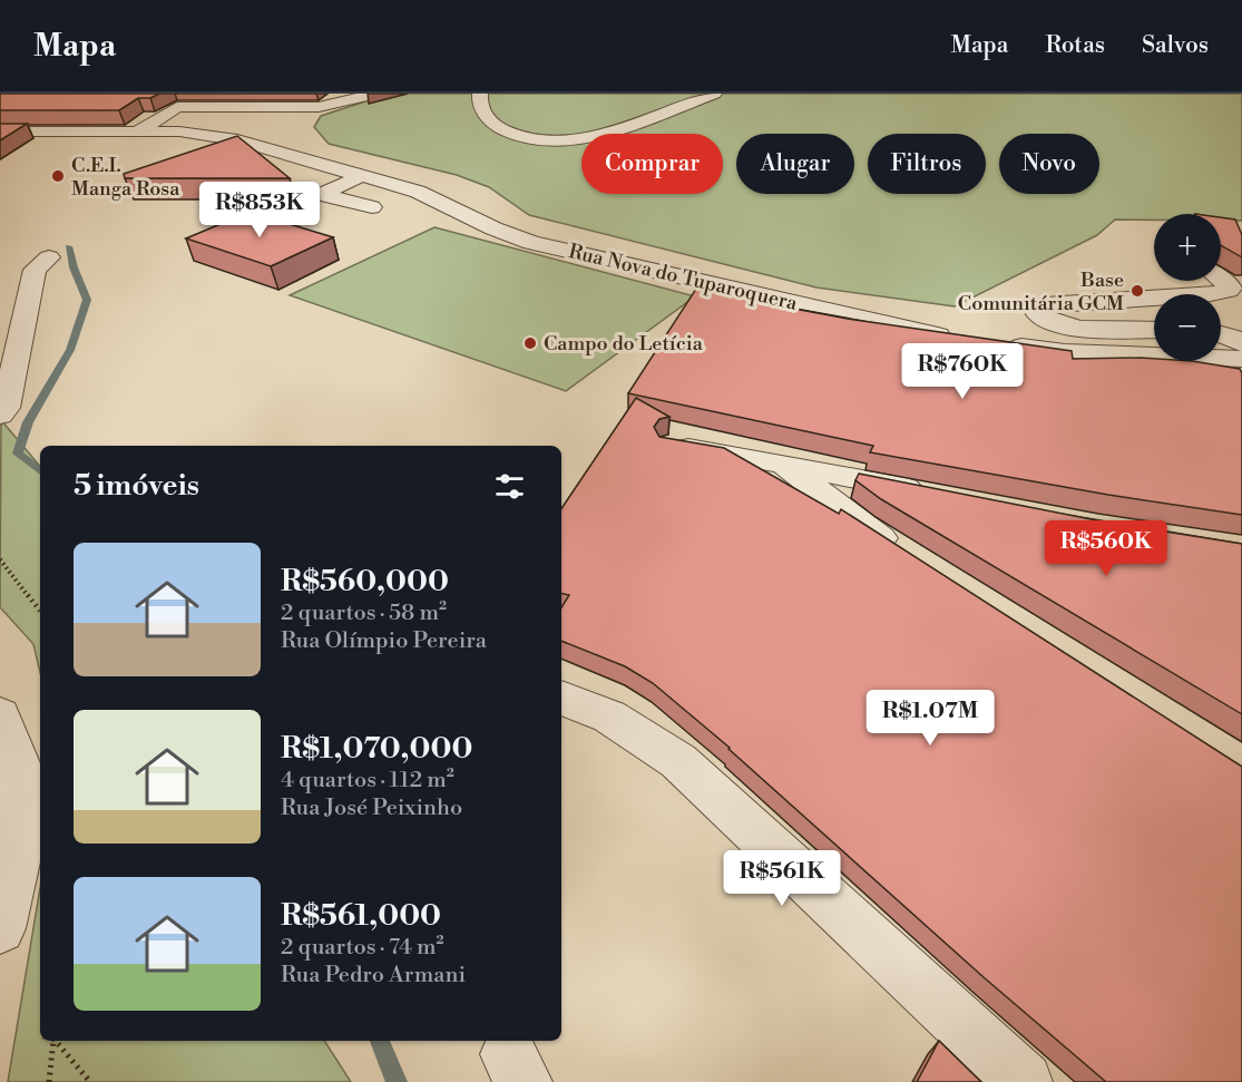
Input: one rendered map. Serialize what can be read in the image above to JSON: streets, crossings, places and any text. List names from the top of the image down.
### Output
{
  "streets": {
    "street": ["Rua Nova do Tuparoquera"]
  },
  "places": ["C.E.I. Manga Rosa", "Base Comunitária GCM", "Campo do Letícia"],
  "page": {
    "header": "Mapa",
    "nav": ["Mapa", "Rotas", "Salvos"],
    "chip": [
      "Comprar",
      "Alugar",
      "Filtros",
      "Novo"
    ],
    "price": [
      "R$853K",
      "R$760K",
      "R$560K",
      "R$1.07M",
      "R$561K"
    ],
    "map_buttons": ["+", "−"],
    "heading": "5 imóveis",
    "list": [
      {
        "name": "R$560,000",
        "note": "2 quartos · 58 m² · Rua Olímpio Pereira"
      },
      {
        "name": "R$1,070,000",
        "note": "4 quartos · 112 m² · Rua José Peixinho"
      },
      {
        "name": "R$561,000",
        "note": "2 quartos · 74 m² · Rua Pedro Armani"
      }
    ]
  }
}
